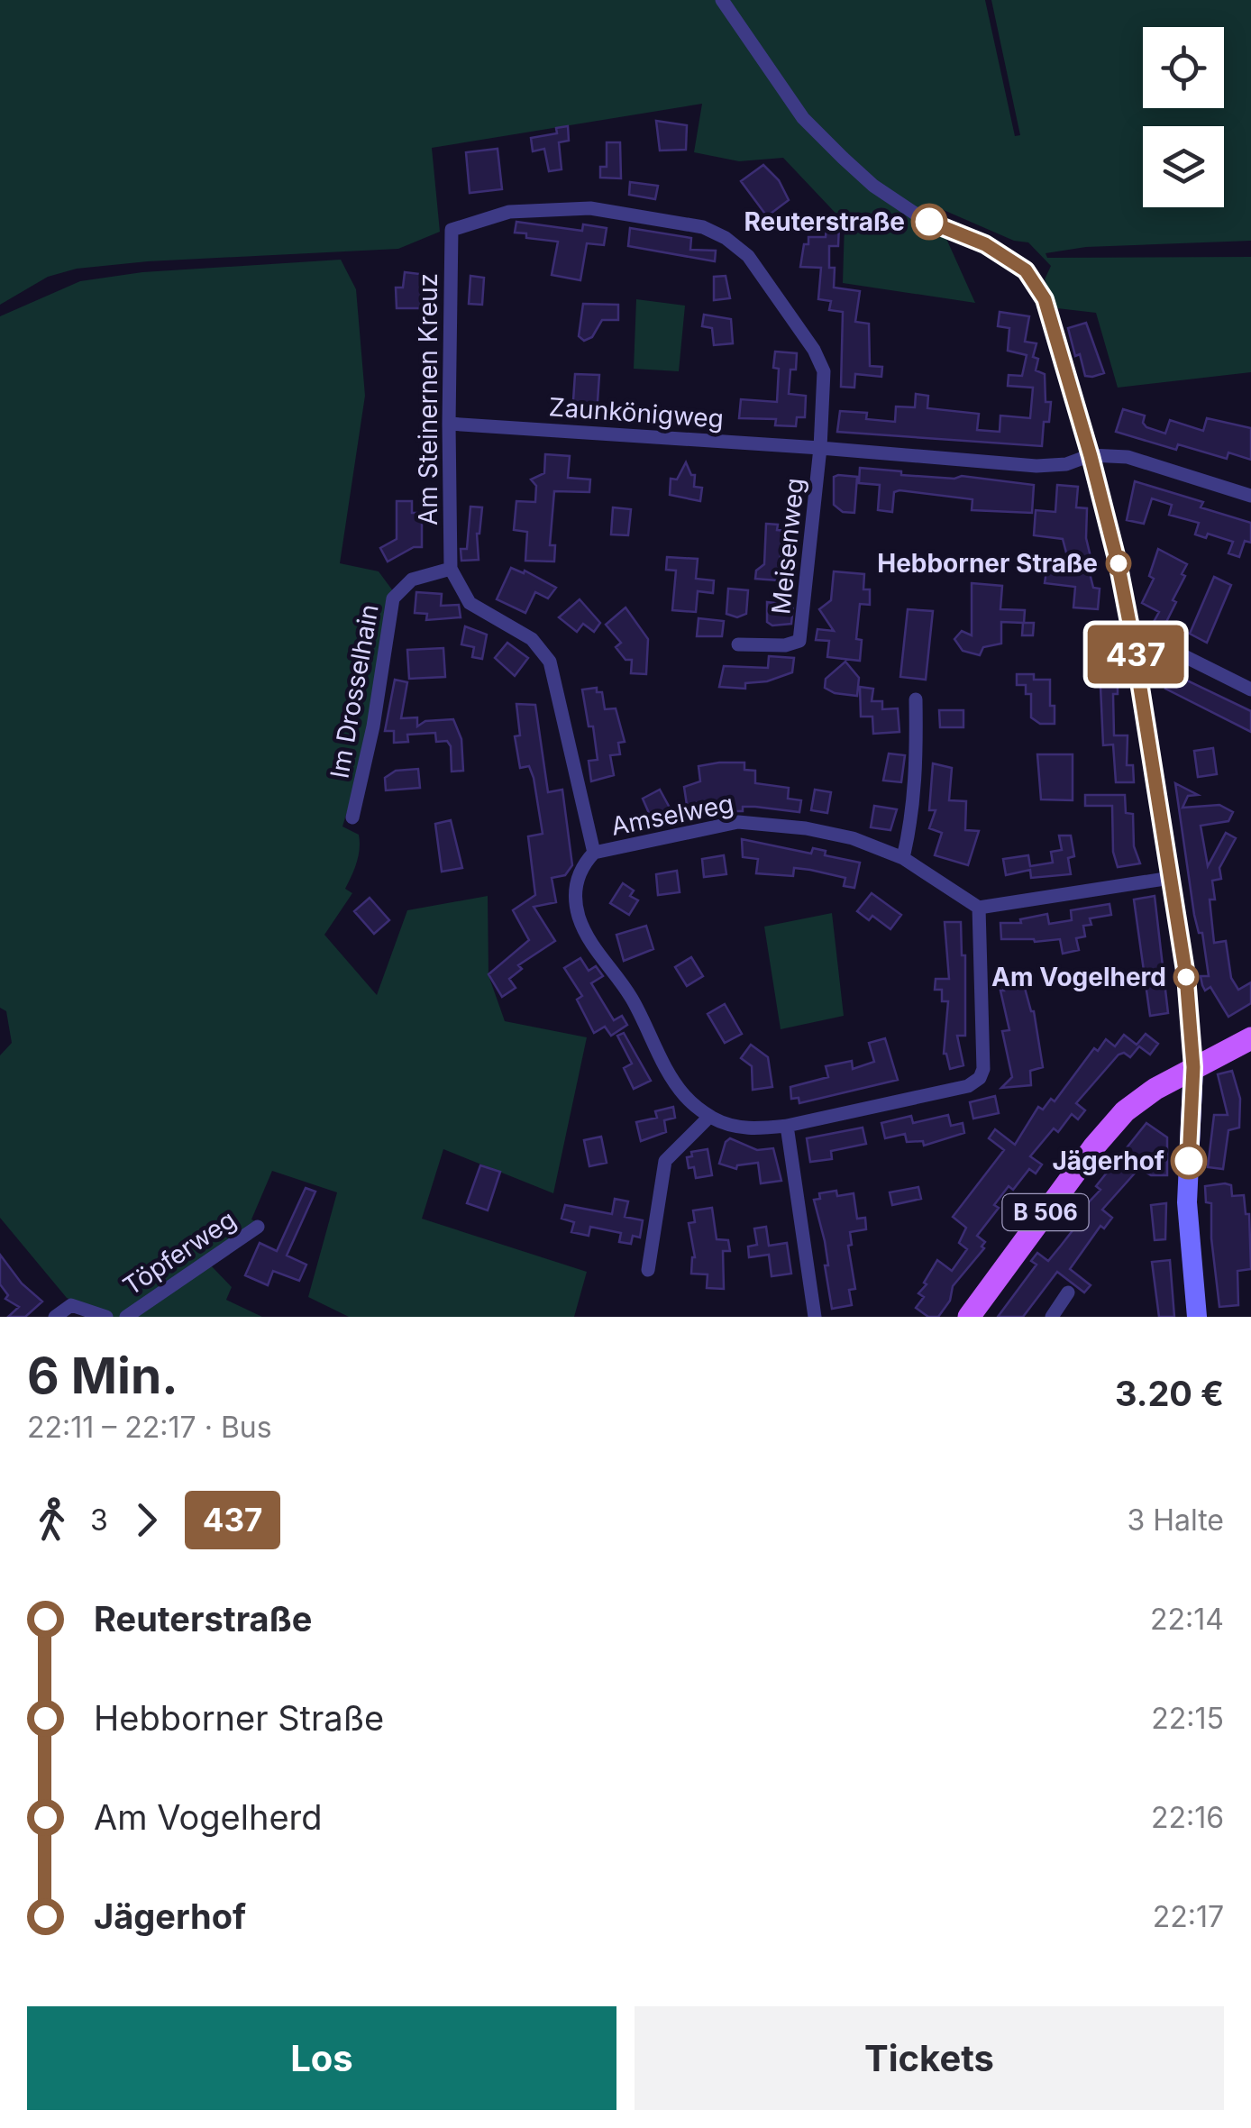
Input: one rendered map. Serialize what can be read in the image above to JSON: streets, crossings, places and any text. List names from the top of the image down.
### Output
{
  "streets": {
    "main road": ["B 506"],
    "street": [
      "Am Steinernen Kreuz",
      "Zaunkönigweg",
      "Meisenweg",
      "Im Drosselhain",
      "Amselweg",
      "Töpferweg"
    ]
  },
  "crossings": [
    ["Am Steinernen Kreuz", "Zaunkönigweg"],
    ["Am Steinernen Kreuz", "Meisenweg"],
    ["Am Steinernen Kreuz", "Im Drosselhain"],
    ["Zaunkönigweg", "Meisenweg"]
  ],
  "places": [
    "Reuterstraße",
    "Hebborner Straße",
    "Am Vogelherd",
    "Jägerhof"
  ],
  "lines": ["bus line 437"],
  "page": {
    "on_map": "437",
    "heading": ["6 Min.", "22:11 – 22:17 · Bus", "3.20 €"],
    "legs": ["3", "437", "3 Halte"],
    "list": [
      {
        "name": "Reuterstraße",
        "value": "22:14"
      },
      {
        "name": "Hebborner Straße",
        "value": "22:15"
      },
      {
        "name": "Am Vogelherd",
        "value": "22:16"
      },
      {
        "name": "Jägerhof",
        "value": "22:17"
      }
    ],
    "buttons": ["Los", "Tickets"]
  }
}
